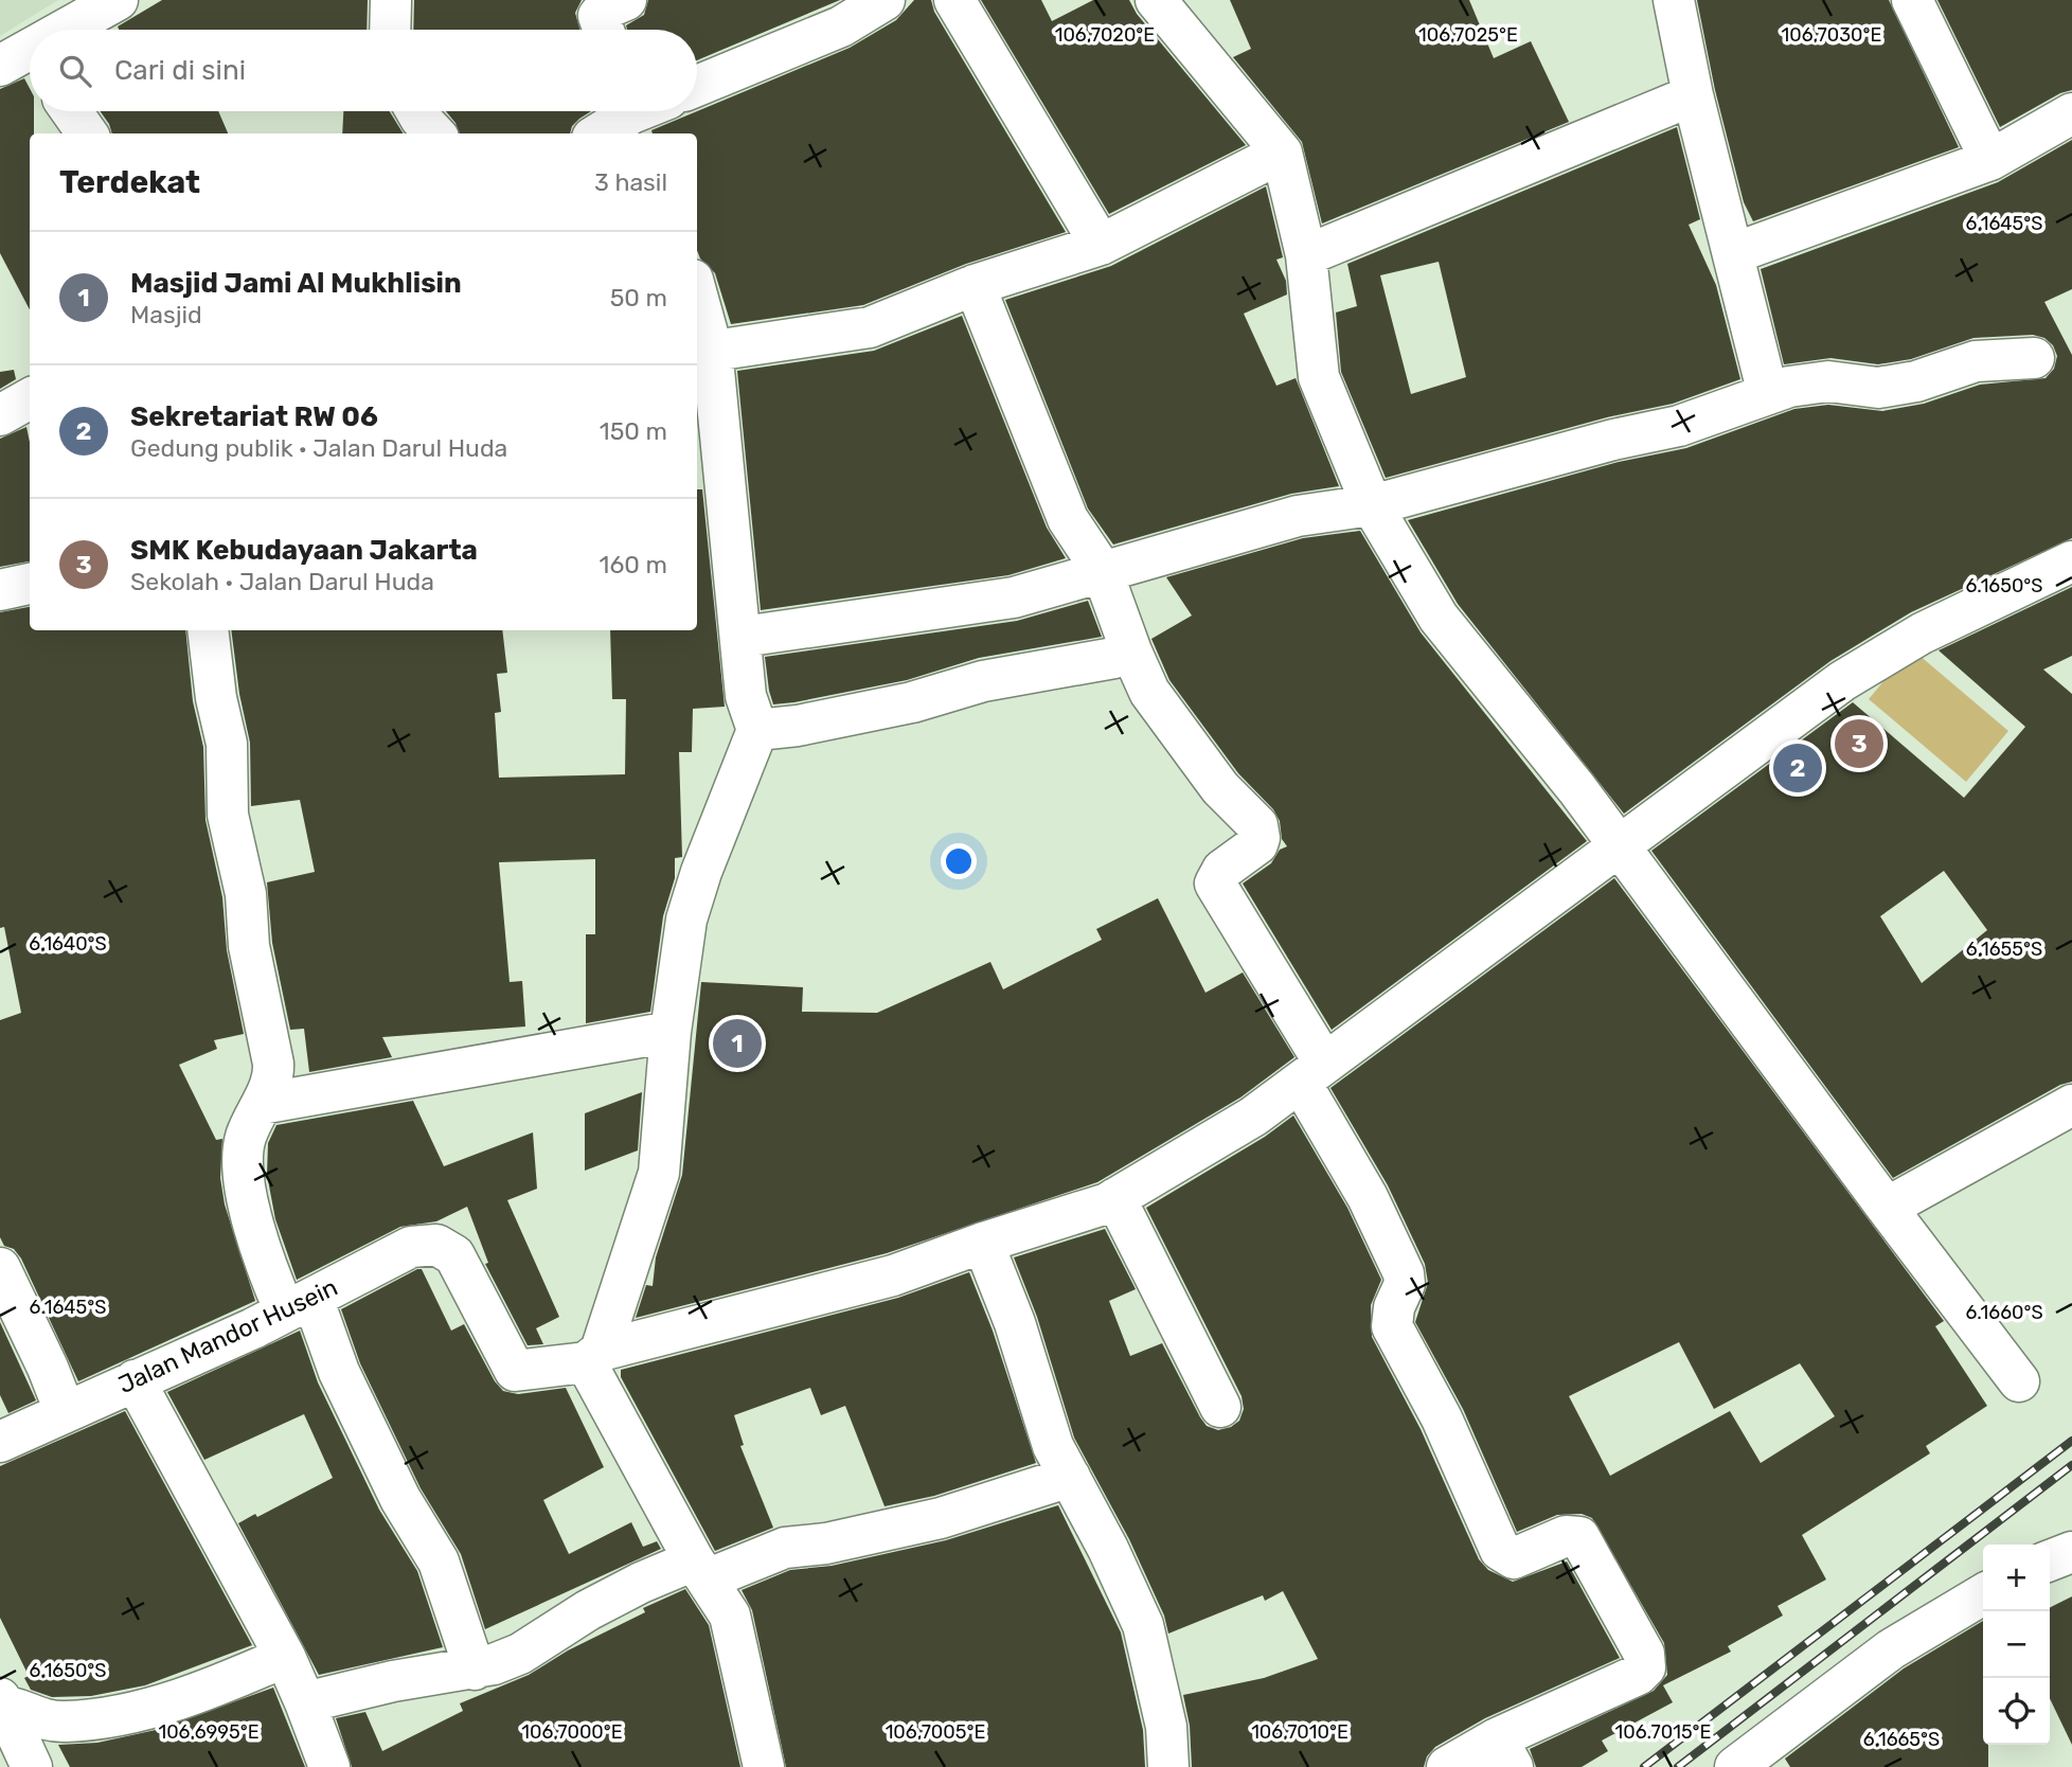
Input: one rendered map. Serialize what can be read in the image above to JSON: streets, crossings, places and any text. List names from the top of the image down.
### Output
{
  "streets": {
    "street": ["Jalan Mandor Husein"]
  },
  "page": {
    "search": "Cari di sini",
    "heading": ["Terdekat", "3 hasil"],
    "list": [
      {
        "mark": "1",
        "name": "Masjid Jami Al Mukhlisin",
        "note": "Masjid",
        "value": "50 m"
      },
      {
        "mark": "2",
        "name": "Sekretariat RW 06",
        "note": "Gedung publik · Jalan Darul Huda",
        "value": "150 m"
      },
      {
        "mark": "3",
        "name": "SMK Kebudayaan Jakarta",
        "note": "Sekolah · Jalan Darul Huda",
        "value": "160 m"
      }
    ],
    "pins": ["3", "2", "1"],
    "map_buttons": ["+", "−"]
  },
  "coordinates": [
    "106.7020°E",
    "106.7025°E",
    "106.7030°E",
    "6.1645°S",
    "6.1650°S",
    "6.1640°S",
    "6.1655°S",
    "6.1660°S",
    "106.6995°E",
    "106.7000°E",
    "106.7005°E",
    "106.7010°E",
    "106.7015°E",
    "6.1665°S"
  ]
}
